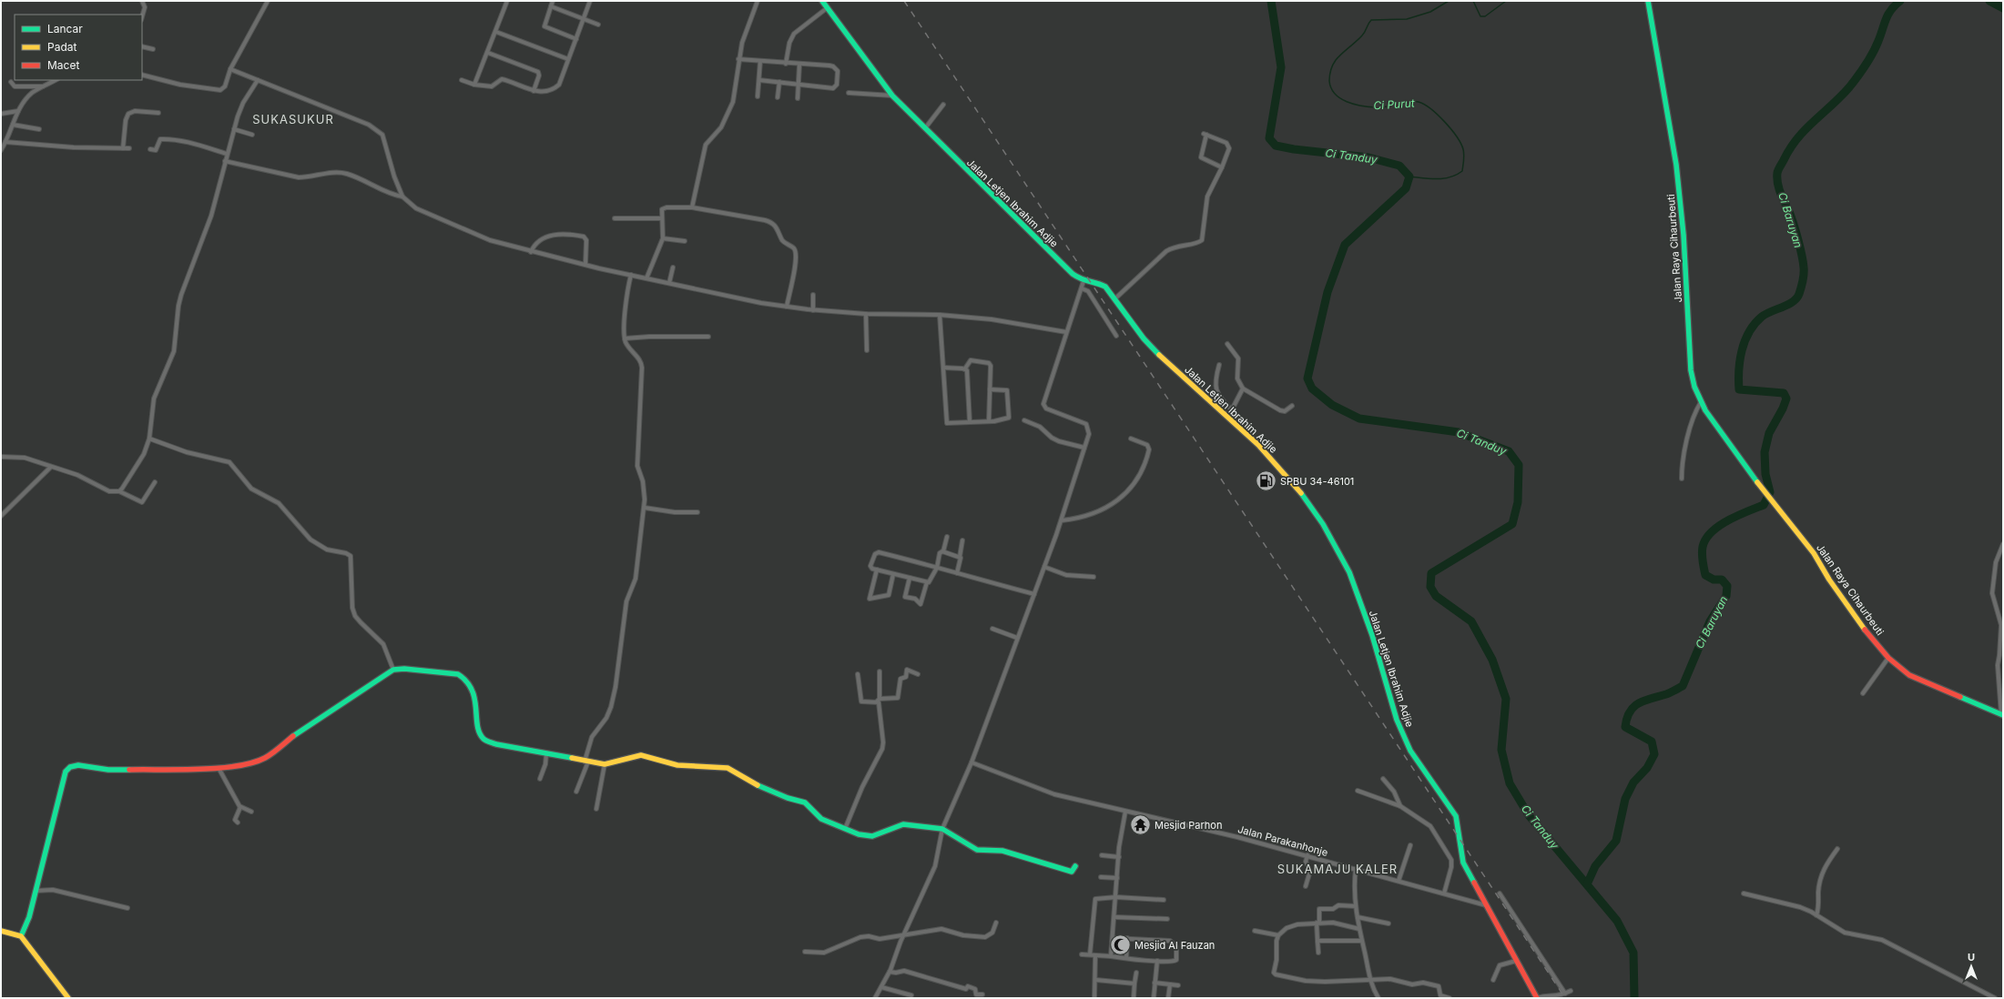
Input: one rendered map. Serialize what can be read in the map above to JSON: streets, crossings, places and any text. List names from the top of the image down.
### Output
{
  "streets": {
    "main road": ["Jalan Letjen Ibrahim Adjie", "Jalan Raya Cihaurbeuti"],
    "street": ["Jalan Parakanhonje"]
  },
  "crossings": [
    ["Jalan Letjen Ibrahim Adjie", "Jalan Parakanhonje"]
  ],
  "districts": ["SUKASUKUR", "SUKAMAJU KALER"],
  "water": ["Ci Purut", "Ci Tanduy", "Ci Baruyan"],
  "places": {
    "fuel station": ["SPBU 34-46101"],
    "temple": ["Mesjid Parhon"],
    "mosque": ["Mesjid Al Fauzan"]
  },
  "legend": ["Lancar", "Padat", "Macet"],
  "north": "top"
}
